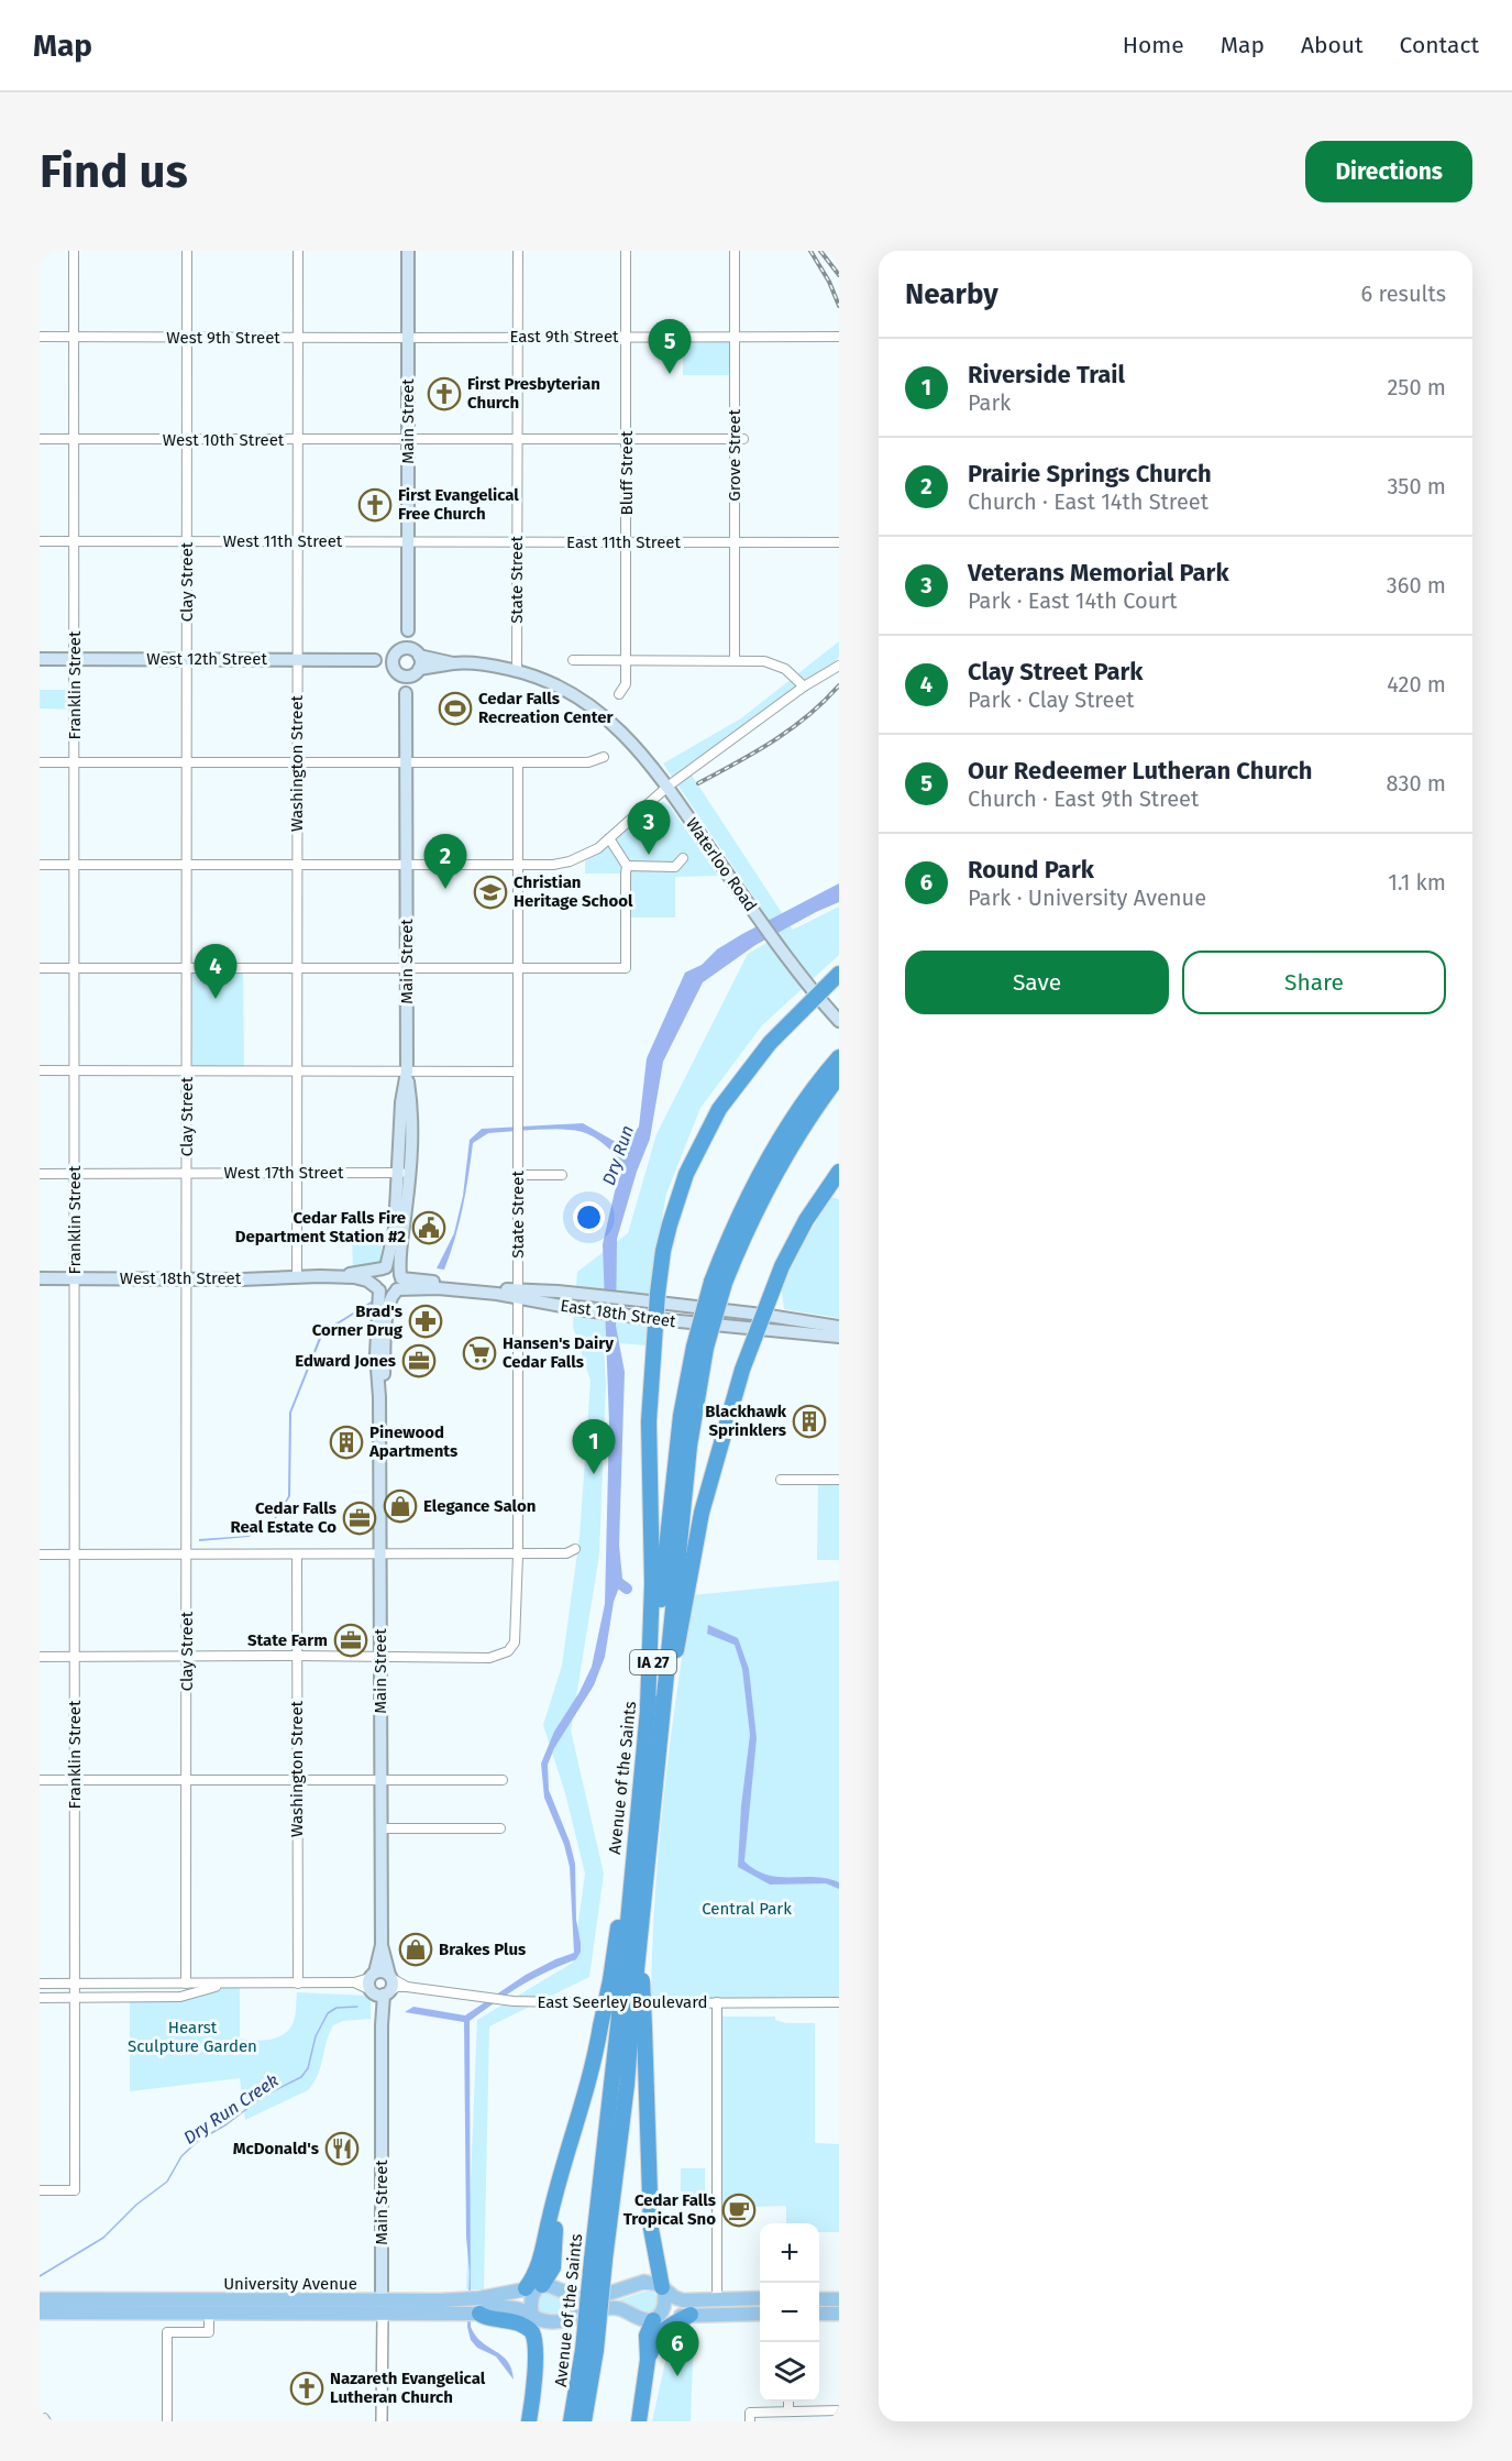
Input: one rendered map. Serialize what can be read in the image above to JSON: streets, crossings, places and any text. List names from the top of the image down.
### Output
{
  "streets": {
    "highway": ["IA 27", "Avenue of the Saints"],
    "main road": [
      "Main Street",
      "West 12th Street",
      "Waterloo Road",
      "West 18th Street",
      "East 18th Street",
      "University Avenue"
    ],
    "street": [
      "East 9th Street",
      "West 9th Street",
      "West 10th Street",
      "Grove Street",
      "Bluff Street",
      "West 11th Street",
      "East 11th Street",
      "State Street",
      "Clay Street",
      "Franklin Street",
      "Washington Street",
      "West 17th Street",
      "East Seerley Boulevard"
    ]
  },
  "crossings": [
    ["East 9th Street", "West 9th Street"],
    ["East 9th Street", "Main Street"],
    ["East 9th Street", "Grove Street"],
    ["East 9th Street", "Bluff Street"],
    ["East 9th Street", "State Street"],
    ["West 9th Street", "Main Street"],
    ["West 9th Street", "Clay Street"],
    ["West 9th Street", "Franklin Street"],
    ["West 9th Street", "Washington Street"],
    ["Main Street", "West 10th Street"],
    ["Main Street", "West 11th Street"],
    ["Main Street", "East 11th Street"],
    ["Main Street", "State Street"],
    ["Main Street", "West 12th Street"],
    ["Main Street", "Waterloo Road"],
    ["Main Street", "West 17th Street"],
    ["Main Street", "West 18th Street"],
    ["Main Street", "East 18th Street"],
    ["Main Street", "East Seerley Boulevard"],
    ["Main Street", "University Avenue"],
    ["West 10th Street", "Grove Street"],
    ["West 10th Street", "Bluff Street"],
    ["West 10th Street", "State Street"],
    ["West 10th Street", "Clay Street"],
    ["West 10th Street", "Franklin Street"],
    ["West 10th Street", "Washington Street"],
    ["Grove Street", "East 11th Street"],
    ["Bluff Street", "East 11th Street"],
    ["West 11th Street", "East 11th Street"],
    ["West 11th Street", "Clay Street"],
    ["West 11th Street", "Franklin Street"],
    ["West 11th Street", "Washington Street"],
    ["East 11th Street", "State Street"],
    ["State Street", "Waterloo Road"],
    ["State Street", "East 18th Street"],
    ["Clay Street", "West 12th Street"],
    ["Clay Street", "West 17th Street"],
    ["Clay Street", "West 18th Street"],
    ["West 12th Street", "Franklin Street"],
    ["West 12th Street", "Washington Street"],
    ["West 12th Street", "Waterloo Road"],
    ["Franklin Street", "West 17th Street"],
    ["Franklin Street", "West 18th Street"],
    ["Washington Street", "West 17th Street"],
    ["Washington Street", "West 18th Street"],
    ["Washington Street", "East Seerley Boulevard"],
    ["West 18th Street", "East 18th Street"]
  ],
  "water": ["Dry Run", "Dry Run Creek"],
  "parks": ["Central Park", "Hearst Sculpture Garden"],
  "places": {
    "church": ["First Presbyterian Church", "First Evangelical Free Church", "Nazareth Evangelical Lutheran Church"],
    "sports": ["Cedar Falls Recreation Center"],
    "school or university": ["Christian Heritage School"],
    "public building": ["Cedar Falls Fire Department Station #2"],
    "pharmacy": ["Brad's Corner Drug"],
    "supermarket": ["Hansen's Dairy Cedar Falls"],
    "office": ["Edward Jones", "Cedar Falls Real Estate Co", "State Farm"],
    "building": ["Blackhawk Sprinklers", "Pinewood Apartments"],
    "shop": ["Elegance Salon", "Brakes Plus"],
    "restaurant": ["McDonald's"],
    "cafe": ["Cedar Falls Tropical Sno"]
  },
  "page": {
    "header": "Map",
    "nav": [
      "Home",
      "Map",
      "About",
      "Contact"
    ],
    "buttons": [
      "Directions",
      ["Save", "Share"]
    ],
    "title": "Find us",
    "heading": ["Nearby", "6 results"],
    "pins": [
      "5",
      "3",
      "2",
      "4",
      "1",
      "6"
    ],
    "list": [
      {
        "mark": "1",
        "name": "Riverside Trail",
        "note": "Park",
        "value": "250 m"
      },
      {
        "mark": "2",
        "name": "Prairie Springs Church",
        "note": "Church · East 14th Street",
        "value": "350 m"
      },
      {
        "mark": "3",
        "name": "Veterans Memorial Park",
        "note": "Park · East 14th Court",
        "value": "360 m"
      },
      {
        "mark": "4",
        "name": "Clay Street Park",
        "note": "Park · Clay Street",
        "value": "420 m"
      },
      {
        "mark": "5",
        "name": "Our Redeemer Lutheran Church",
        "note": "Church · East 9th Street",
        "value": "830 m"
      },
      {
        "mark": "6",
        "name": "Round Park",
        "note": "Park · University Avenue",
        "value": "1.1 km"
      }
    ],
    "map_buttons": ["+", "−"]
  }
}
